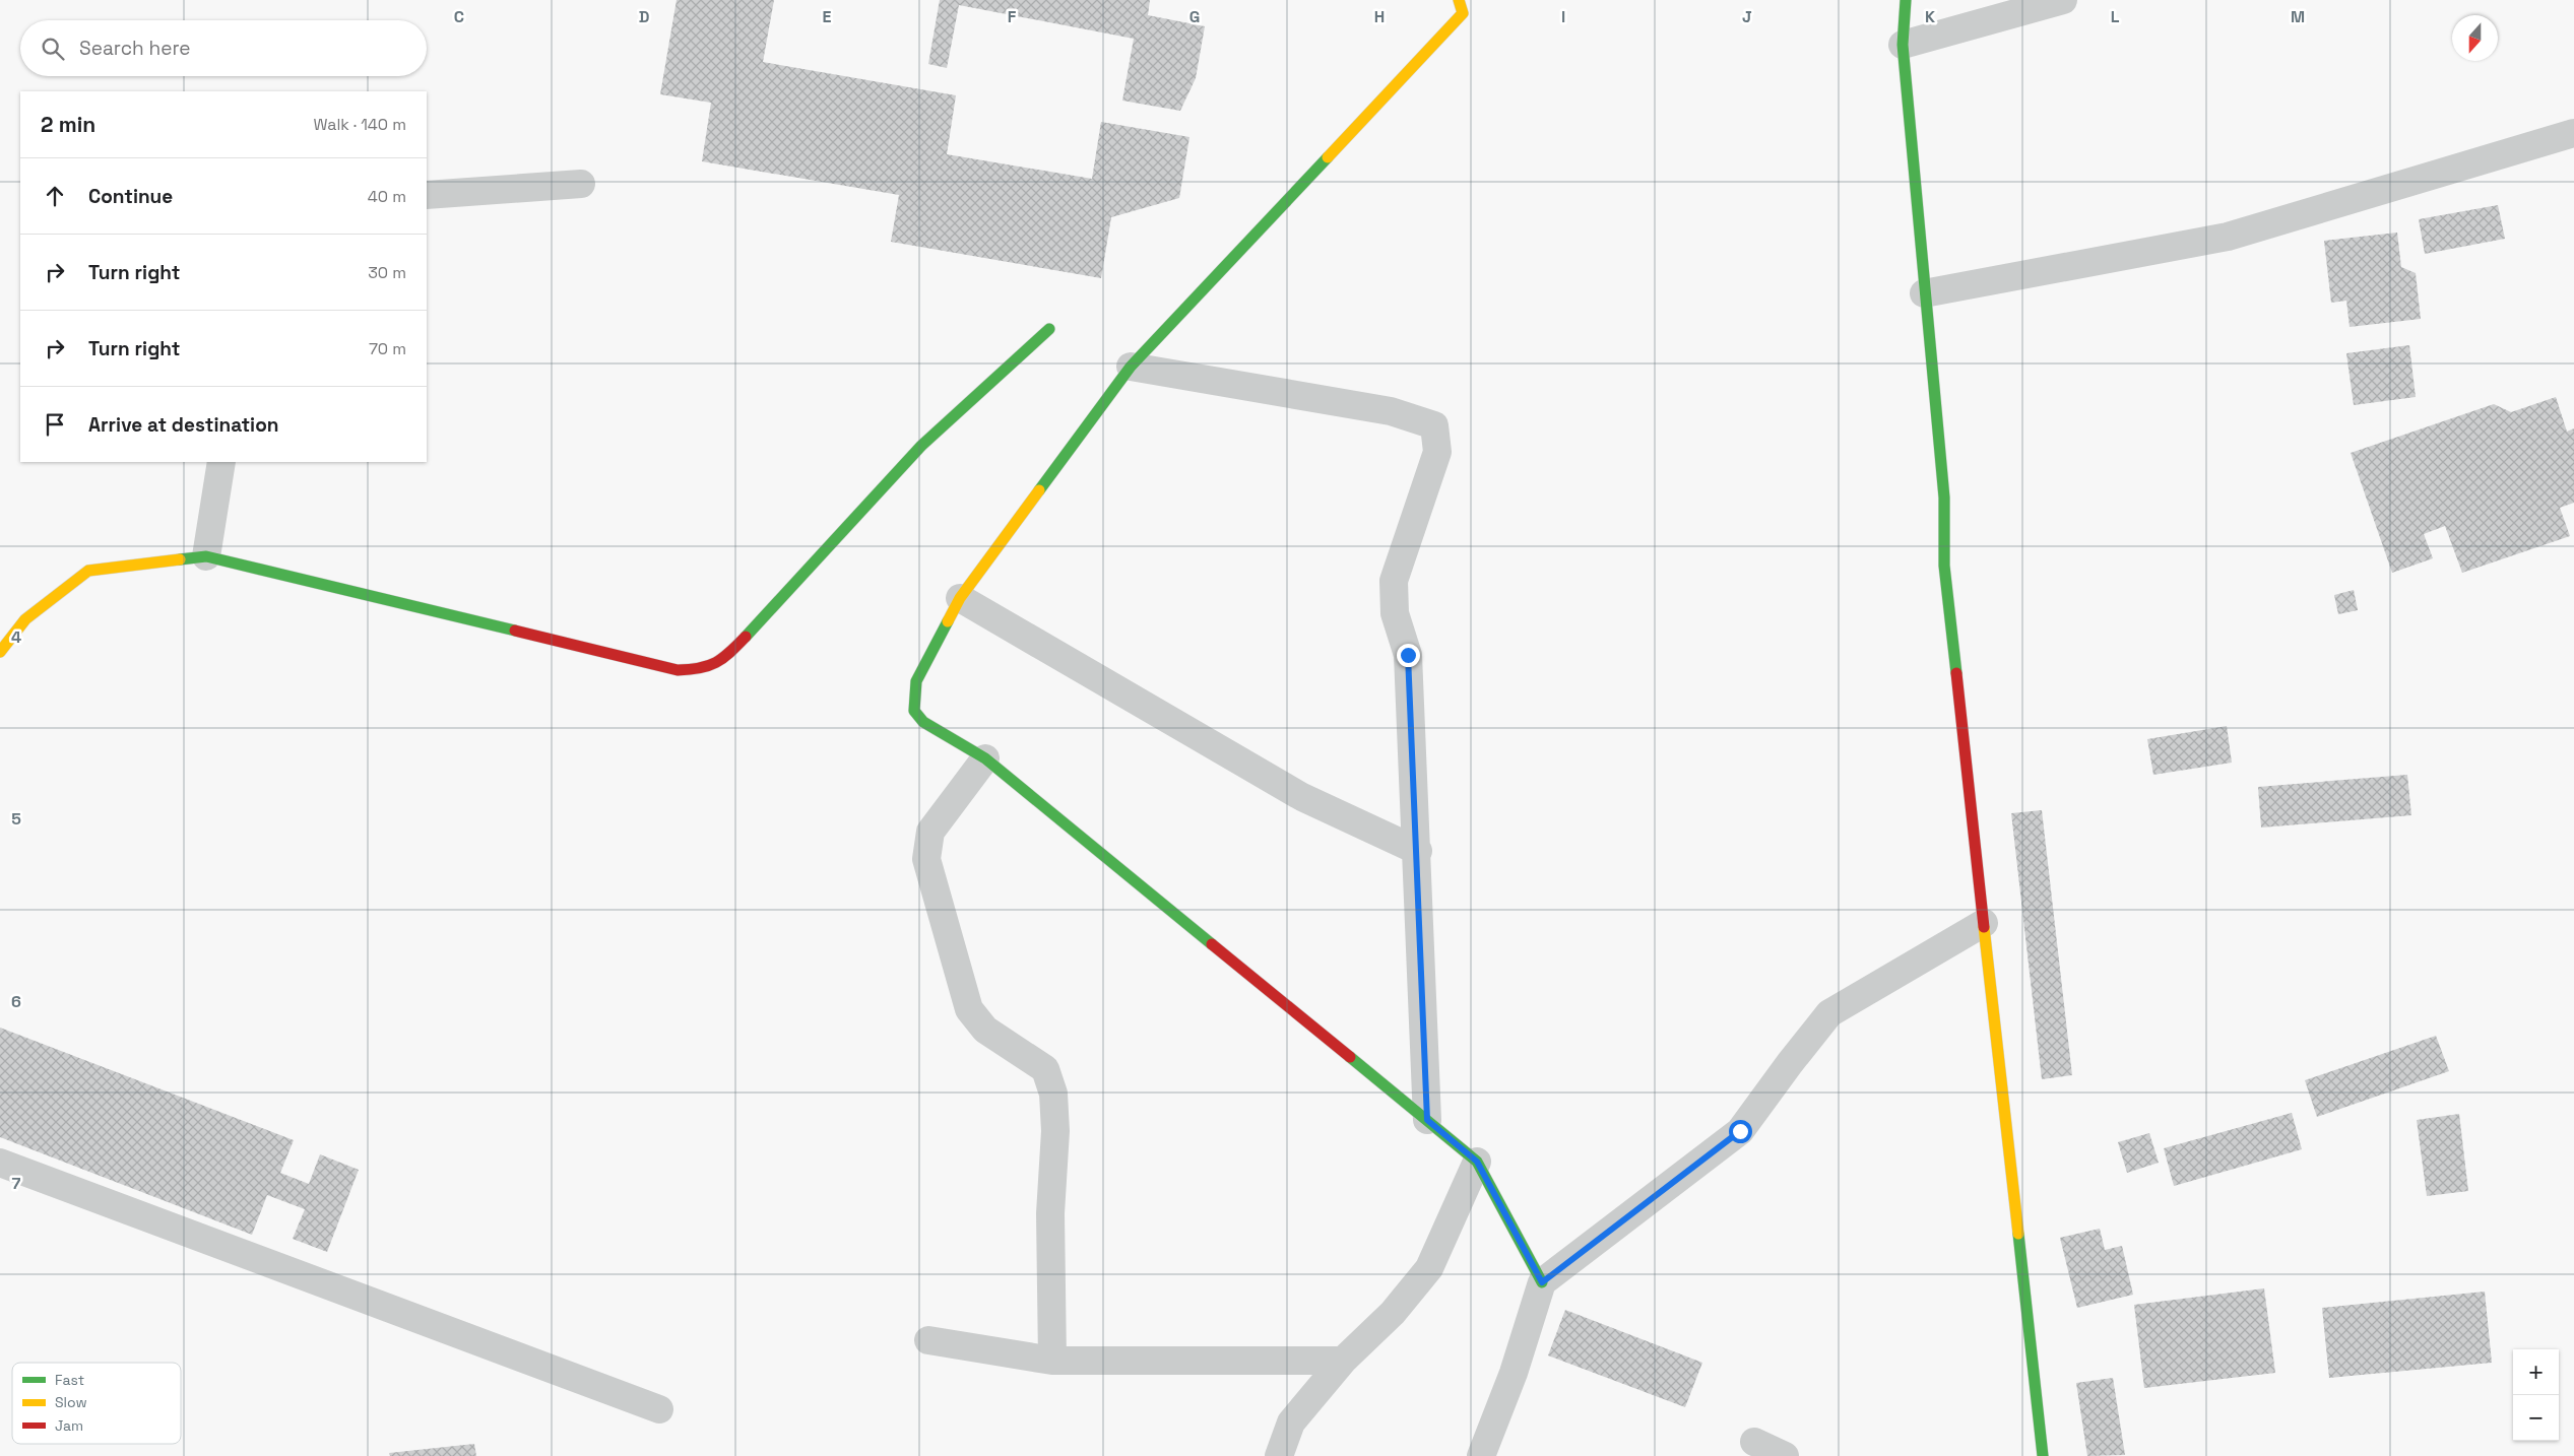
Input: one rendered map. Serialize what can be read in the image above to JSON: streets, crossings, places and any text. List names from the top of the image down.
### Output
{
  "legend": ["Fast", "Slow", "Jam"],
  "north": "bottom",
  "page": {
    "search": "Search here",
    "heading": ["2 min", "Walk · 140 m"],
    "list": [
      ["Continue", "40 m"],
      ["Turn right", "30 m"],
      ["Turn right", "70 m"],
      "Arrive at destination"
    ],
    "map_buttons": ["+", "−"]
  },
  "grid": {
    "columns": [
      "C",
      "D",
      "E",
      "F",
      "G",
      "H",
      "I",
      "J",
      "K",
      "L",
      "M"
    ],
    "rows": [
      "4",
      "5",
      "6",
      "7"
    ]
  }
}
